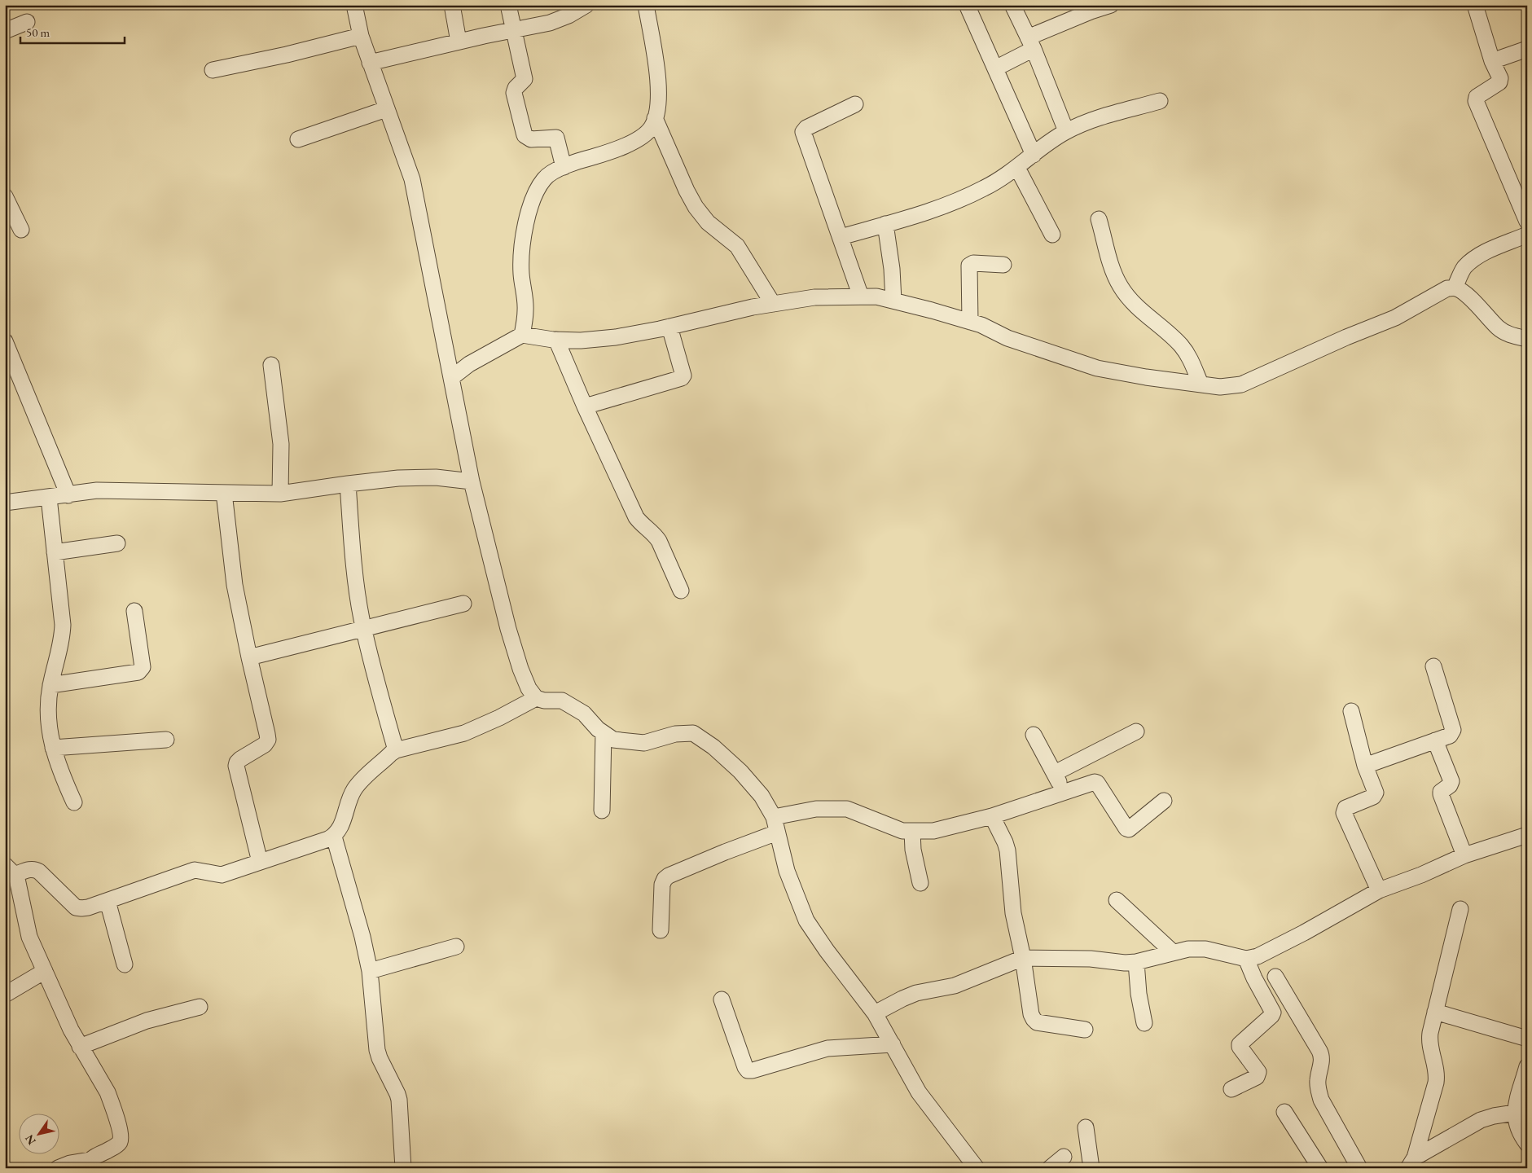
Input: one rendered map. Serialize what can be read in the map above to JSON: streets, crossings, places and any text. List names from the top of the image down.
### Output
{
  "scale_bar": "50 m",
  "north": "bottom left"
}
